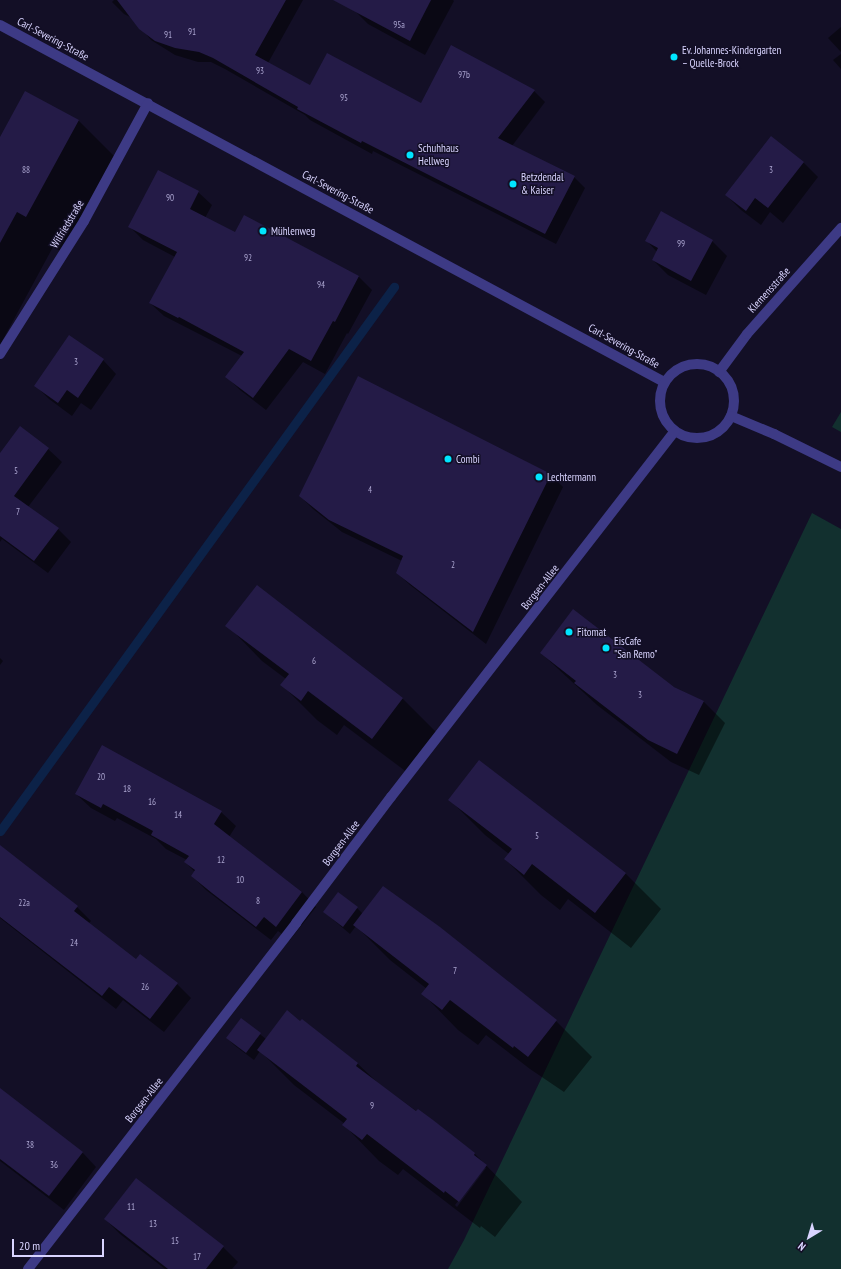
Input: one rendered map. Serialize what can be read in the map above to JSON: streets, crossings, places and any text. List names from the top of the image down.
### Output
{
  "streets": {
    "street": [
      "Carl-Severing-Straße",
      "Wilfriedstraße",
      "Klemensstraße",
      "Borgsen-Allee"
    ]
  },
  "crossings": [
    ["Carl-Severing-Straße", "Wilfriedstraße"],
    ["Carl-Severing-Straße", "Klemensstraße"],
    ["Carl-Severing-Straße", "Borgsen-Allee"],
    ["Klemensstraße", "Borgsen-Allee"]
  ],
  "places": [
    "Ev. Johannes-Kindergarten – Quelle-Brock",
    "Schuhhaus Hellweg",
    "Betzdendal & Kaiser",
    "Mühlenweg",
    "Combi",
    "Lechtermann",
    "Fitomat",
    "EisCafe \"San Remo\""
  ],
  "house_numbers": [
    "95a",
    "91",
    "91",
    "93",
    "97b",
    "95",
    "88",
    "3",
    "90",
    "99",
    "92",
    "94",
    "3",
    "5",
    "4",
    "7",
    "2",
    "6",
    "3",
    "3",
    "20",
    "18",
    "16",
    "14",
    "5",
    "12",
    "10",
    "8",
    "22a",
    "24",
    "7",
    "26",
    "9",
    "38",
    "36",
    "11",
    "13",
    "15",
    "17"
  ],
  "scale_bar": "20 m",
  "north": "bottom left"
}
